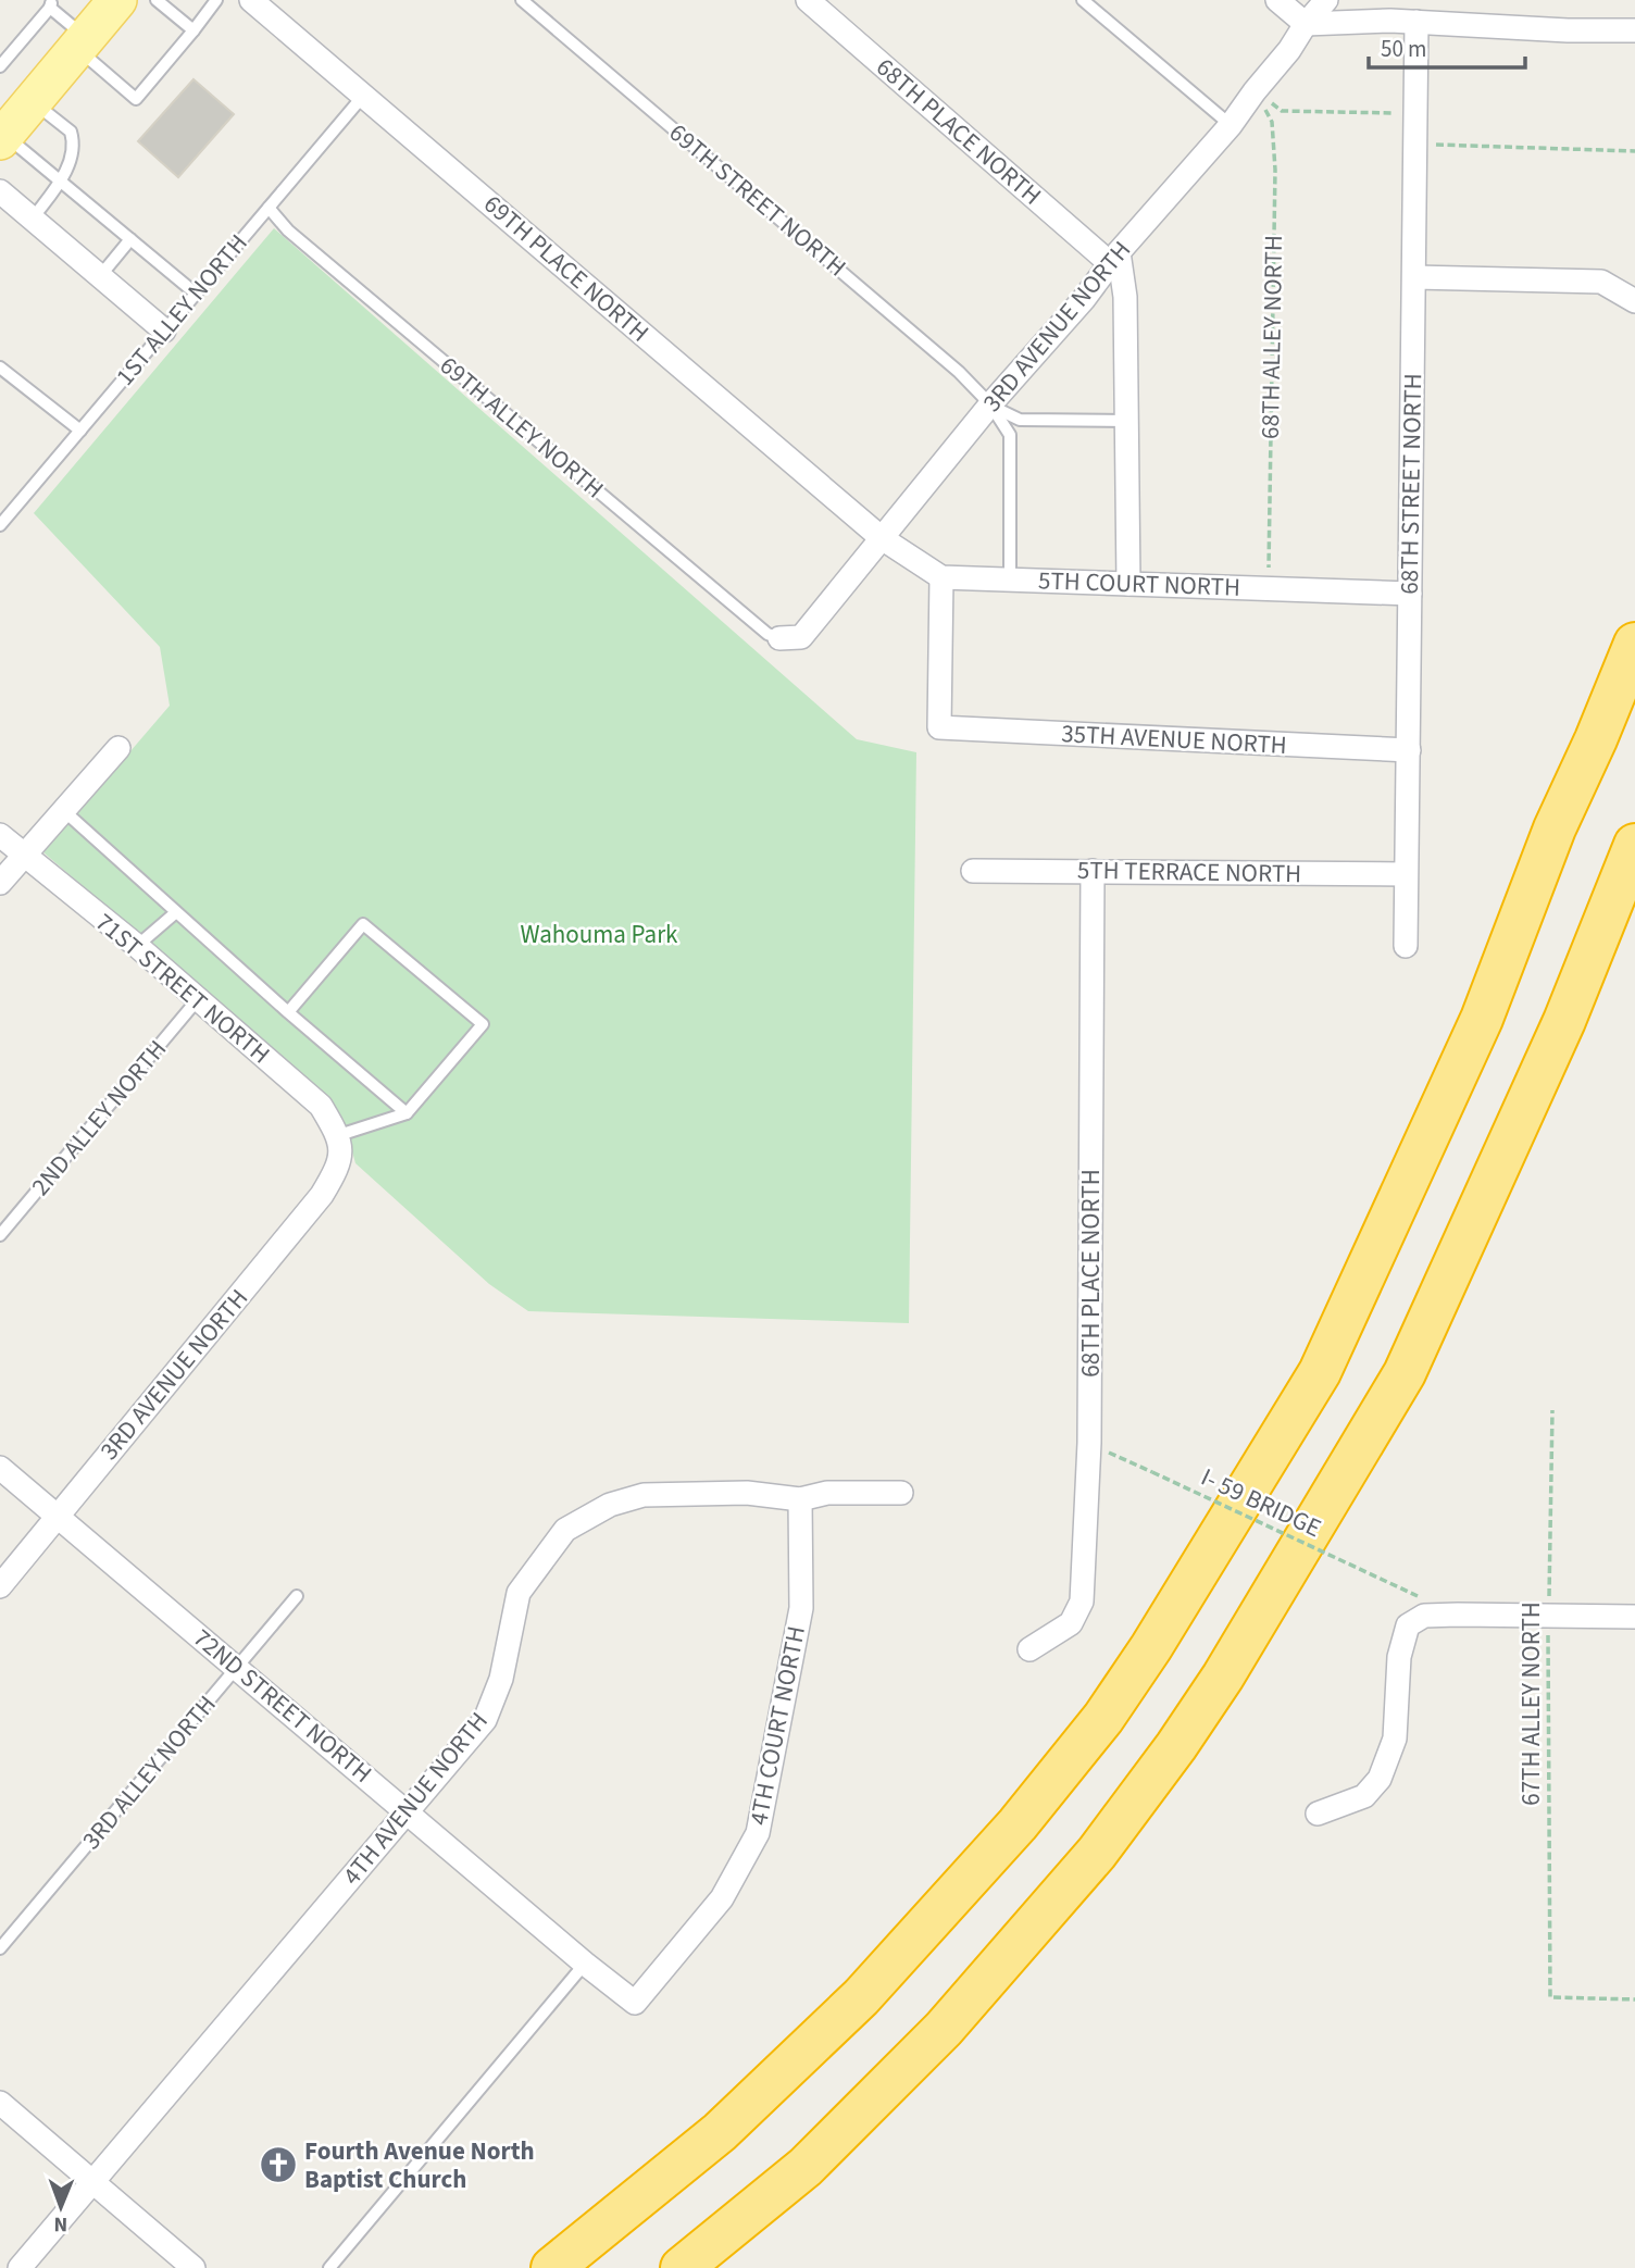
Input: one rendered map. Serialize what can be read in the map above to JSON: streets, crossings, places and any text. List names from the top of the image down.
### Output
{
  "streets": {
    "street": [
      "68TH PLACE NORTH",
      "69TH PLACE NORTH",
      "3RD AVENUE NORTH",
      "68TH STREET NORTH",
      "5TH COURT NORTH",
      "35TH AVENUE NORTH",
      "5TH TERRACE NORTH",
      "71ST STREET NORTH",
      "72ND STREET NORTH",
      "4TH COURT NORTH",
      "4TH AVENUE NORTH"
    ],
    "lane": [
      "69TH STREET NORTH",
      "1ST ALLEY NORTH",
      "69TH ALLEY NORTH",
      "2ND ALLEY NORTH",
      "3RD ALLEY NORTH"
    ],
    "path": ["68TH ALLEY NORTH", "I- 59 BRIDGE", "67TH ALLEY NORTH"]
  },
  "crossings": [
    ["68TH PLACE NORTH", "3RD AVENUE NORTH"],
    ["68TH PLACE NORTH", "5TH TERRACE NORTH"],
    ["68TH PLACE NORTH", "I- 59 BRIDGE"],
    ["69TH STREET NORTH", "3RD AVENUE NORTH"],
    ["69TH PLACE NORTH", "1ST ALLEY NORTH"],
    ["69TH PLACE NORTH", "3RD AVENUE NORTH"],
    ["1ST ALLEY NORTH", "69TH ALLEY NORTH"],
    ["3RD AVENUE NORTH", "68TH ALLEY NORTH"],
    ["3RD AVENUE NORTH", "69TH ALLEY NORTH"],
    ["3RD AVENUE NORTH", "71ST STREET NORTH"],
    ["3RD AVENUE NORTH", "72ND STREET NORTH"],
    ["68TH ALLEY NORTH", "5TH COURT NORTH"],
    ["68TH STREET NORTH", "5TH COURT NORTH"],
    ["68TH STREET NORTH", "35TH AVENUE NORTH"],
    ["68TH STREET NORTH", "5TH TERRACE NORTH"],
    ["5TH COURT NORTH", "35TH AVENUE NORTH"],
    ["71ST STREET NORTH", "2ND ALLEY NORTH"],
    ["72ND STREET NORTH", "4TH COURT NORTH"],
    ["72ND STREET NORTH", "3RD ALLEY NORTH"],
    ["72ND STREET NORTH", "4TH AVENUE NORTH"],
    ["4TH COURT NORTH", "4TH AVENUE NORTH"]
  ],
  "parks": ["Wahouma Park"],
  "places": {
    "church": ["Fourth Avenue North Baptist Church"]
  },
  "scale_bar": "50 m",
  "north": "bottom"
}
